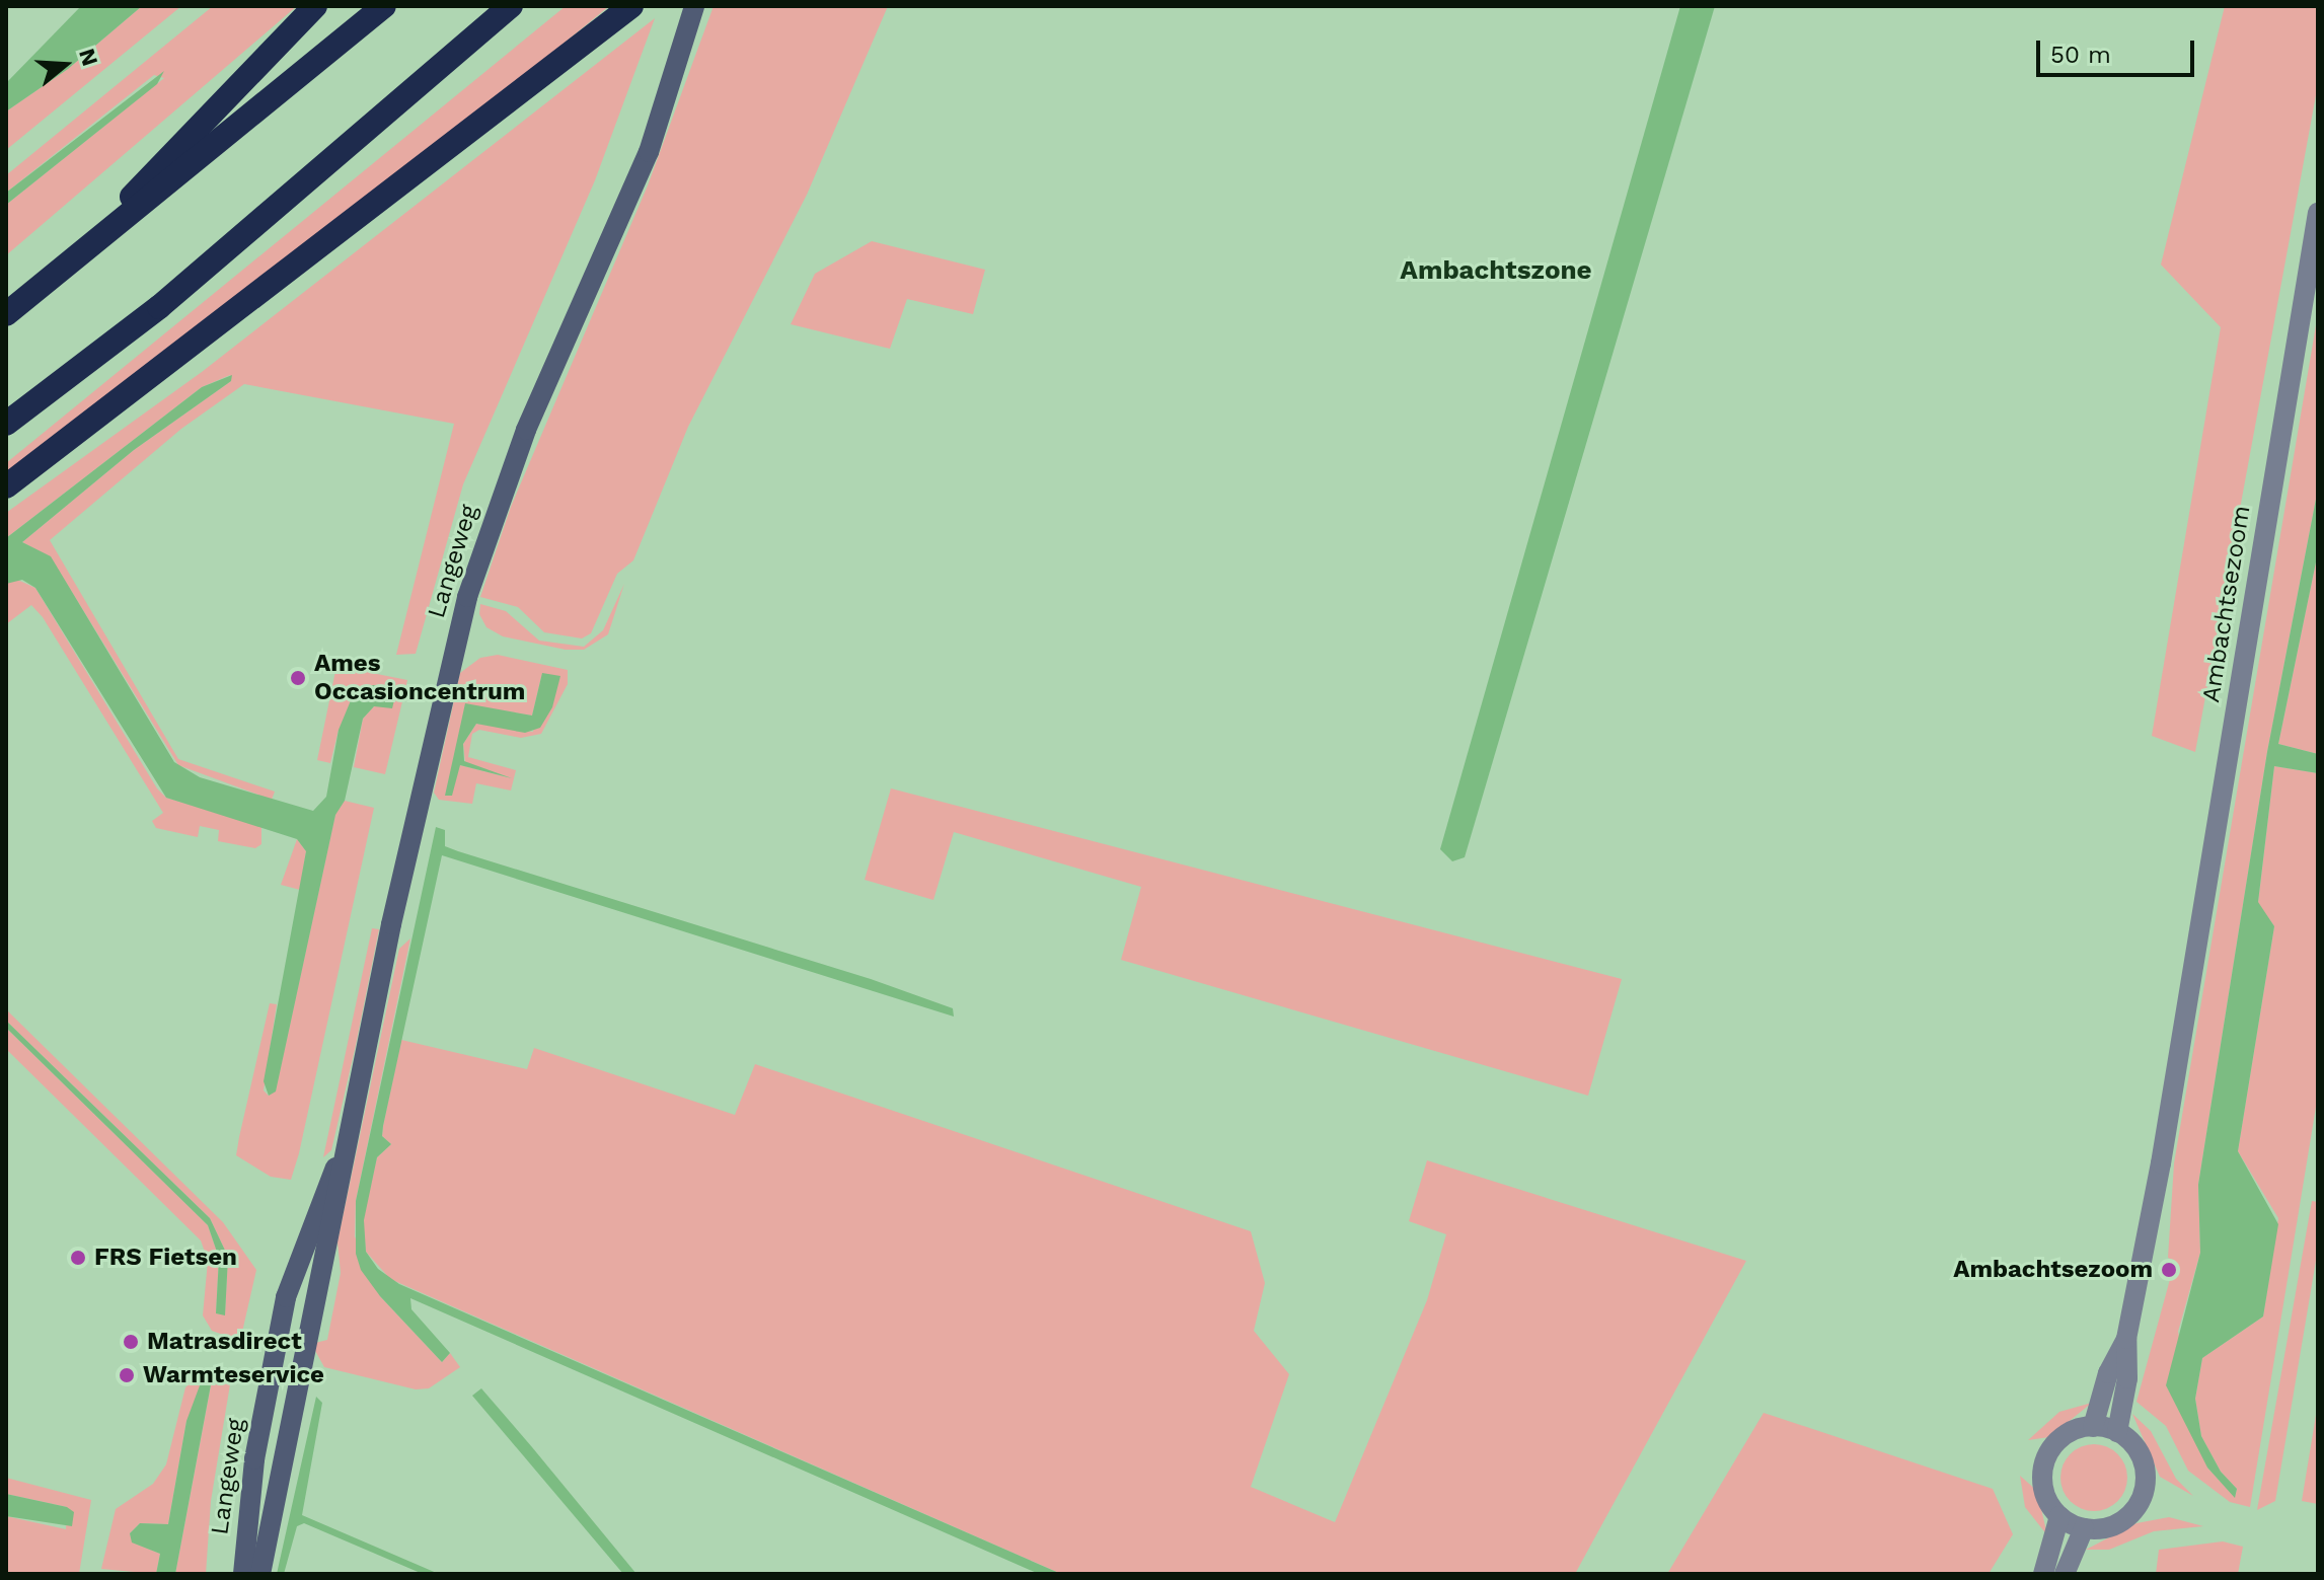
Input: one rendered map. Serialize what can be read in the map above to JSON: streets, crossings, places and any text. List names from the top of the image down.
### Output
{
  "streets": {
    "main road": ["Langeweg"],
    "street": ["Ambachtsezoom"]
  },
  "districts": ["Ambachtszone"],
  "places": [
    "Ames Occasioncentrum",
    "FRS Fietsen",
    "Ambachtsezoom",
    "Matrasdirect",
    "Warmteservice"
  ],
  "scale_bar": "50 m",
  "north": "right"
}
